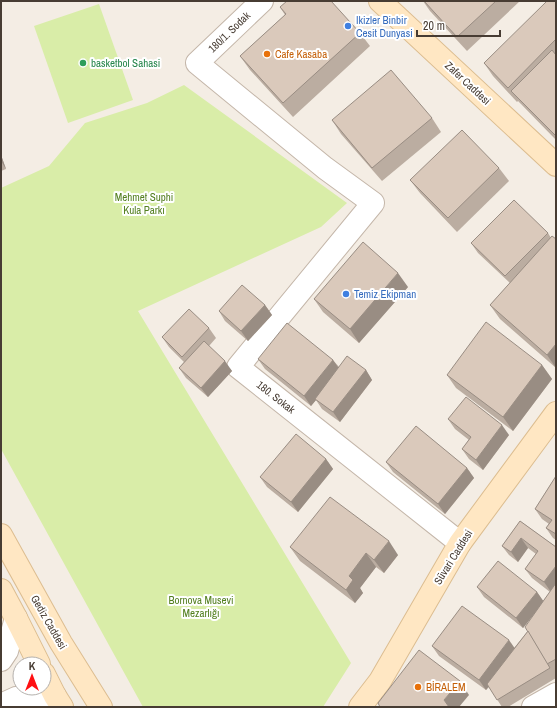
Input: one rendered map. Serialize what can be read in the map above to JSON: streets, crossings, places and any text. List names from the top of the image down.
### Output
{
  "streets": {
    "street": [
      "180/1. Sodak",
      "Zafer Caddesi",
      "180. Sokak",
      "Süvari Caddesi",
      "Gediz Caddesi"
    ]
  },
  "crossings": [
    ["180/1. Sodak", "180. Sokak"],
    ["180. Sokak", "Süvari Caddesi"]
  ],
  "parks": ["Mehmet Suphi Kula Parkı", "Bornova Musevi Mezarlığı"],
  "places": [
    "Ikizler Binbir Cesit Dunyasi",
    "Cafe Kasaba",
    "basketbol Sahasi",
    "Temiz Ekipman",
    "BİRALEM"
  ],
  "scale_bar": "20 m",
  "north": "top"
}
